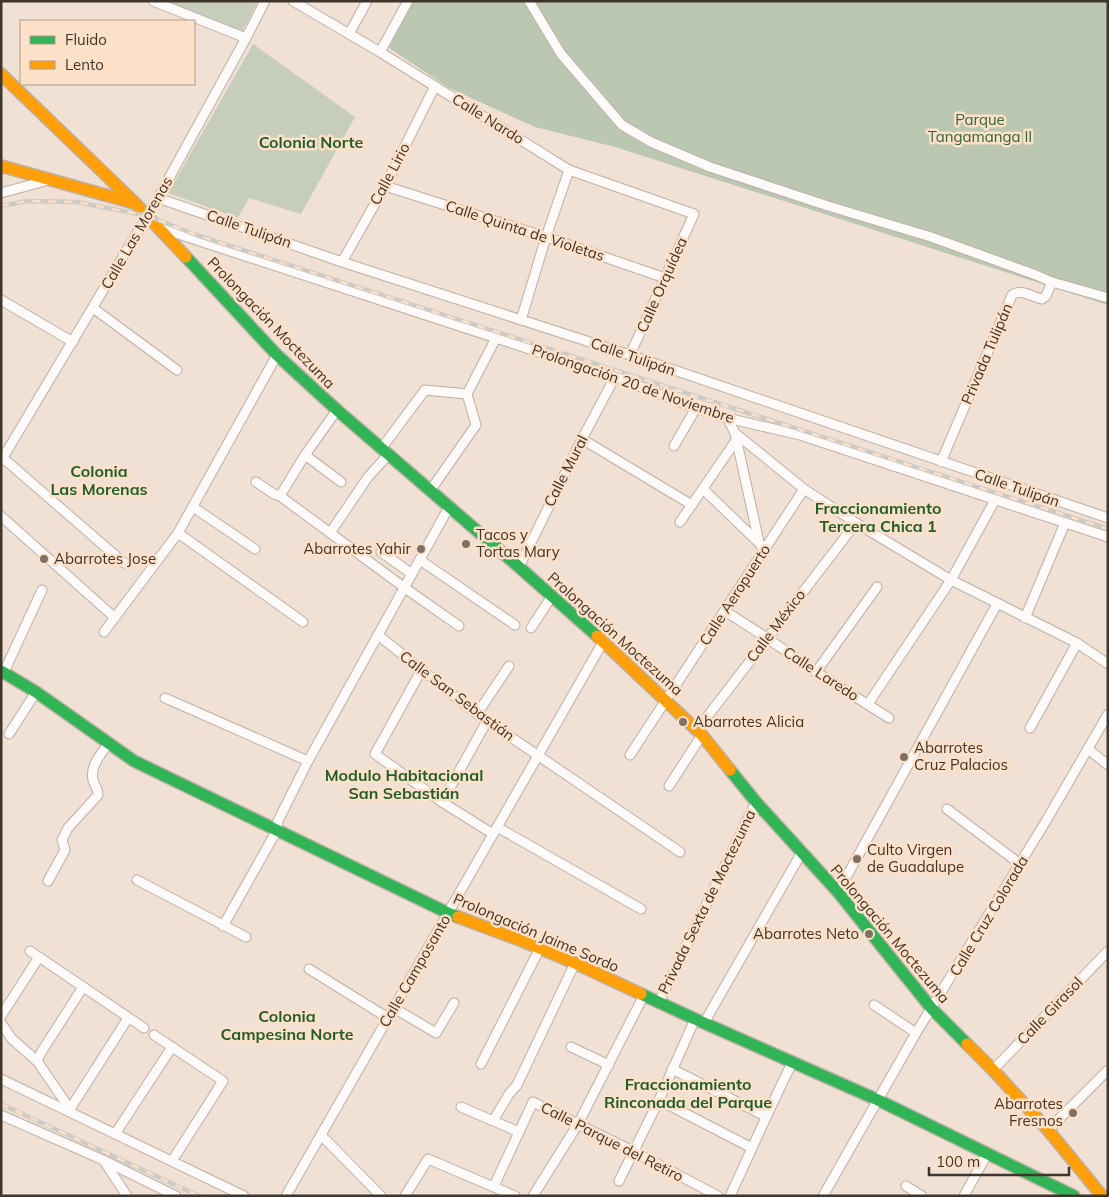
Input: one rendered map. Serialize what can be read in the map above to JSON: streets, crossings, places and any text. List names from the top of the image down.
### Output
{
  "streets": {
    "main road": ["Prolongación Moctezuma", "Prolongación Jaime Sordo"],
    "street": [
      "Calle Nardo",
      "Calle Lirio",
      "Calle Tulipán",
      "Calle Quinta de Violetas",
      "Calle Las Morenas",
      "Calle Orquídea",
      "Privada Tulipán",
      "Prolongación 20 de Noviembre",
      "Calle Mural",
      "Calle Aeropuerto",
      "Calle México",
      "Calle Laredo",
      "Calle San Sebastián",
      "Privada Sexta de Moctezuma",
      "Calle Cruz Colorada",
      "Calle Camposanto",
      "Calle Girasol",
      "Calle Parque del Retiro"
    ]
  },
  "crossings": [
    ["Calle Nardo", "Calle Lirio"],
    ["Calle Nardo", "Calle Orquídea"],
    ["Calle Lirio", "Calle Tulipán"],
    ["Calle Lirio", "Calle Quinta de Violetas"],
    ["Calle Tulipán", "Calle Las Morenas"],
    ["Calle Tulipán", "Calle Orquídea"],
    ["Calle Tulipán", "Privada Tulipán"],
    ["Calle Quinta de Violetas", "Calle Orquídea"],
    ["Calle Las Morenas", "Prolongación Moctezuma"],
    ["Prolongación Moctezuma", "Prolongación 20 de Noviembre"],
    ["Prolongación Moctezuma", "Calle Mural"],
    ["Prolongación Moctezuma", "Calle Aeropuerto"],
    ["Prolongación Moctezuma", "Calle México"],
    ["Prolongación Moctezuma", "Privada Sexta de Moctezuma"],
    ["Prolongación Moctezuma", "Calle Cruz Colorada"],
    ["Prolongación Moctezuma", "Calle Camposanto"],
    ["Prolongación Moctezuma", "Calle Girasol"],
    ["Prolongación 20 de Noviembre", "Calle Mural"],
    ["Calle Aeropuerto", "Calle Laredo"],
    ["Calle México", "Calle Laredo"],
    ["Calle San Sebastián", "Calle Camposanto"],
    ["Privada Sexta de Moctezuma", "Prolongación Jaime Sordo"],
    ["Calle Cruz Colorada", "Prolongación Jaime Sordo"],
    ["Prolongación Jaime Sordo", "Calle Camposanto"]
  ],
  "districts": [
    "Colonia Norte",
    "Colonia Las Morenas",
    "Fraccionamiento Tercera Chica 1",
    "Modulo Habitacional San Sebastián",
    "Colonia Campesina Norte",
    "Fraccionamiento Rinconada del Parque"
  ],
  "parks": ["Parque Tangamanga II"],
  "places": [
    "Tacos y Tortas Mary",
    "Abarrotes Yahir",
    "Abarrotes Jose",
    "Abarrotes Alicia",
    "Abarrotes Cruz Palacios",
    "Culto Virgen de Guadalupe",
    "Abarrotes Neto",
    "Abarrotes Fresnos"
  ],
  "legend": ["Fluido", "Lento"],
  "scale_bar": "100 m"
}
